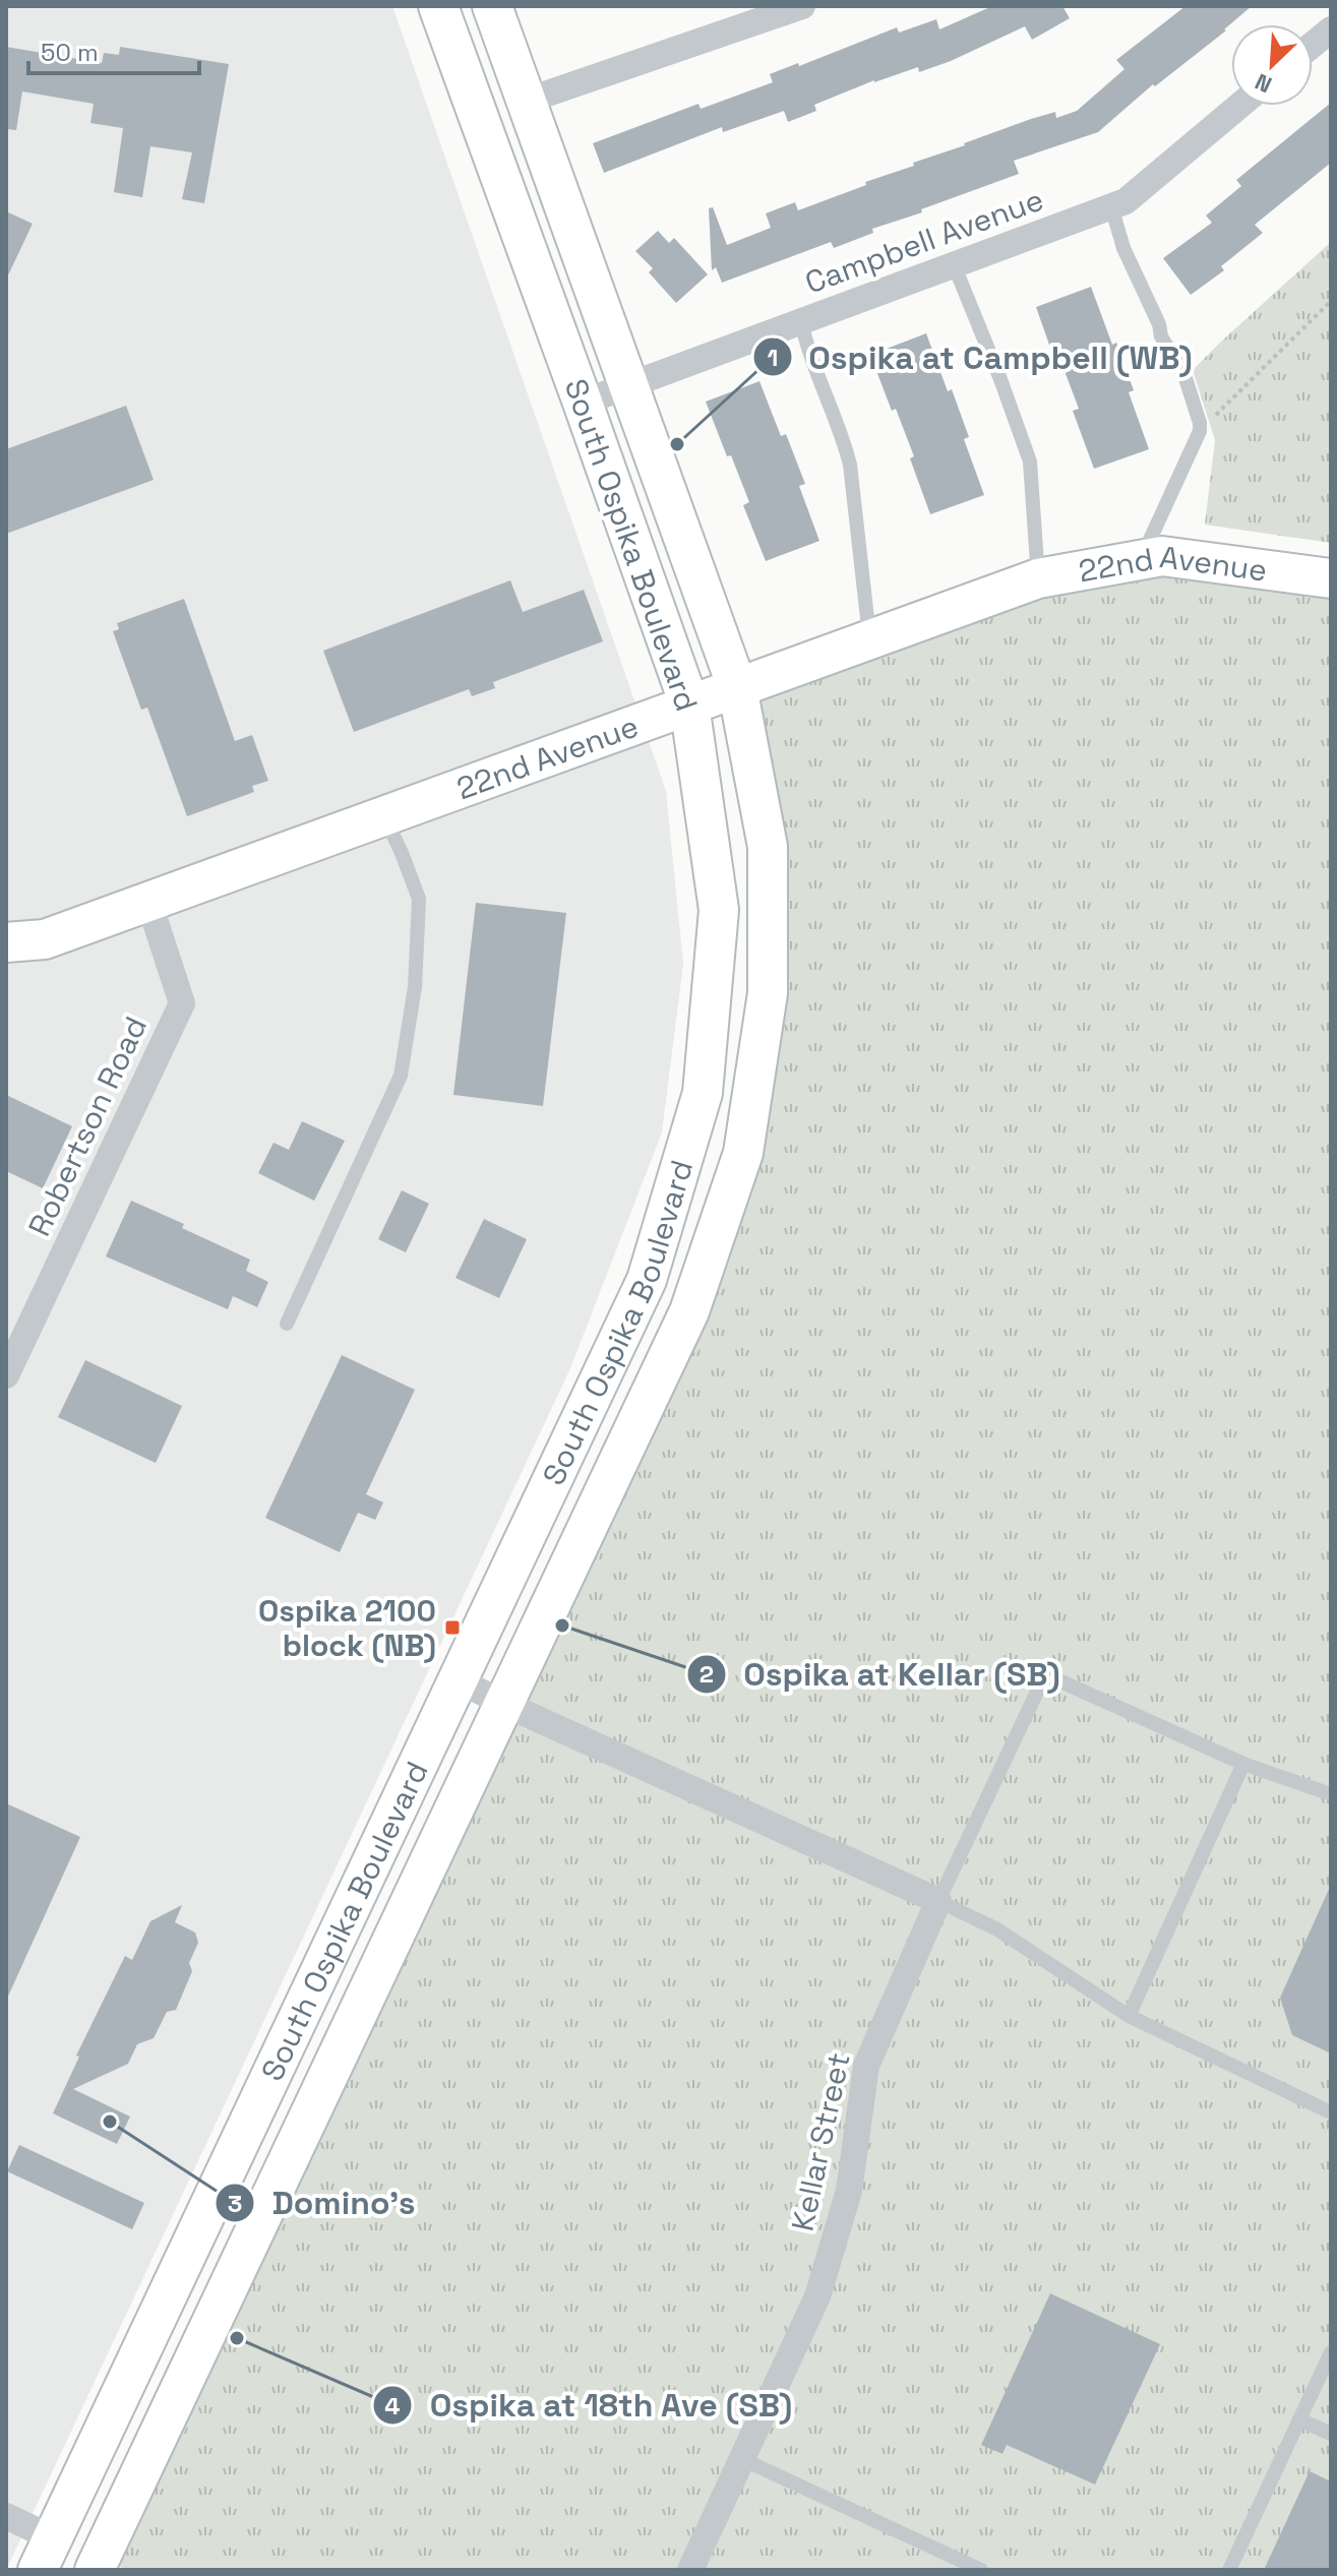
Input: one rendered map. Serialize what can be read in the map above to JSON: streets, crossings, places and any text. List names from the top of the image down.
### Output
{
  "streets": {
    "main road": ["South Ospika Boulevard", "22nd Avenue"],
    "street": ["Campbell Avenue", "Robertson Road", "Kellar Street"]
  },
  "crossings": [
    ["Campbell Avenue", "South Ospika Boulevard"],
    ["South Ospika Boulevard", "22nd Avenue"],
    ["22nd Avenue", "Robertson Road"]
  ],
  "places": {
    "other": [
      "Ospika at Campbell (WB)",
      "Ospika at Kellar (SB)",
      "Domino's",
      "Ospika at 18th Ave (SB)"
    ],
    "transit": ["Ospika 2100 block (NB)"]
  },
  "scale_bar": "50 m",
  "north": "bottom left"
}
